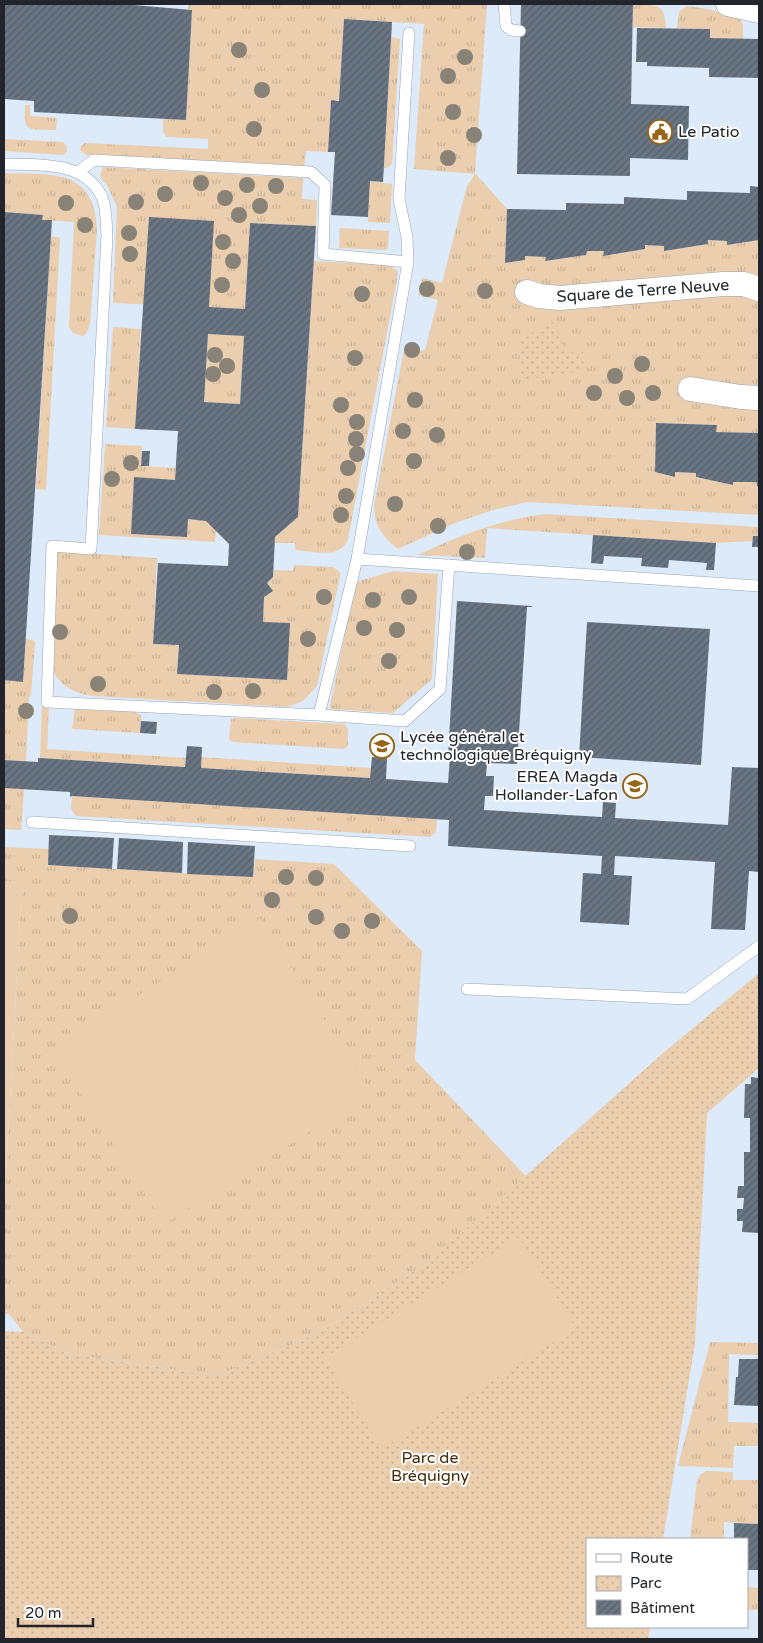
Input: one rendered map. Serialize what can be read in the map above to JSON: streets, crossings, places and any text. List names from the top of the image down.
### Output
{
  "streets": {
    "street": ["Square de Terre Neuve"]
  },
  "parks": ["Parc de Bréquigny"],
  "places": {
    "public building": ["Le Patio"],
    "school or university": ["Lycée général et technologique Bréquigny", "EREA Magda Hollander-Lafon"]
  },
  "legend": ["Route", "Parc", "Bâtiment"],
  "scale_bar": "20 m"
}
